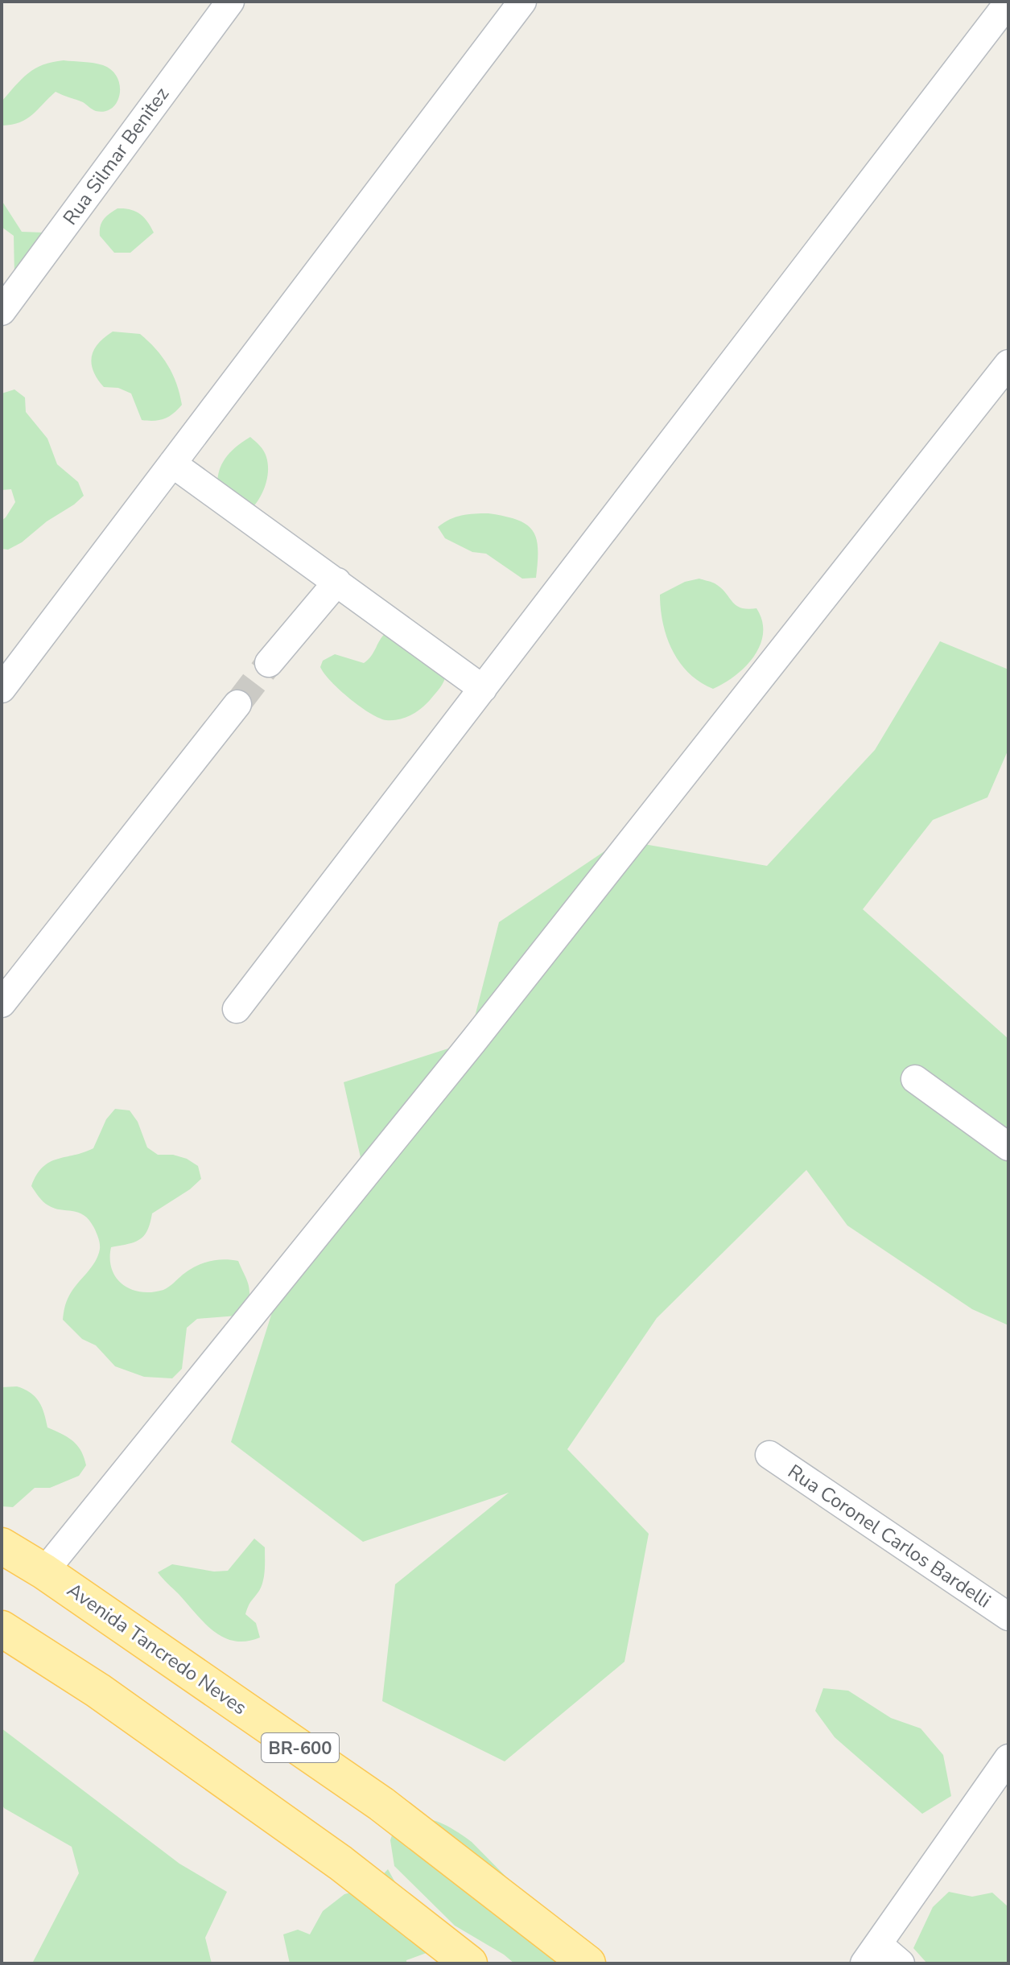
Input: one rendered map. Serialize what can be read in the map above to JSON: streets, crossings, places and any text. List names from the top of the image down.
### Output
{
  "streets": {
    "main road": ["Avenida Tancredo Neves", "BR-600"],
    "street": ["Rua Silmar Benitez", "Rua Coronel Carlos Bardelli"]
  }
}
